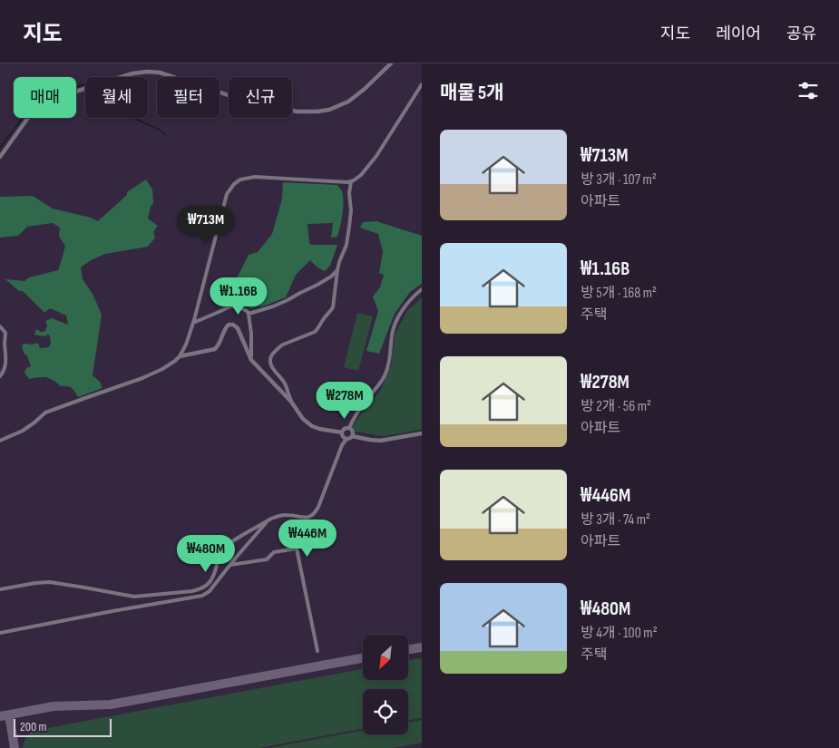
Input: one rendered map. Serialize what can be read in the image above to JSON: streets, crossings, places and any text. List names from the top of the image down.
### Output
{
  "scale_bar": "200 m",
  "north": "bottom left",
  "page": {
    "header": "지도",
    "nav": ["지도", "레이어", "공유"],
    "heading": "매물 5개",
    "chip": [
      "매매",
      "월세",
      "필터",
      "신규"
    ],
    "list": [
      {
        "name": "₩713M",
        "note": "방 3개 · 107 m² · 아파트"
      },
      {
        "name": "₩1.16B",
        "note": "방 5개 · 168 m² · 주택"
      },
      {
        "name": "₩278M",
        "note": "방 2개 · 56 m² · 아파트"
      },
      {
        "name": "₩446M",
        "note": "방 3개 · 74 m² · 아파트"
      },
      {
        "name": "₩480M",
        "note": "방 4개 · 100 m² · 주택"
      }
    ],
    "price": [
      "₩713M",
      "₩1.16B",
      "₩278M",
      "₩446M",
      "₩480M"
    ],
    "scale": "200 m"
  }
}
